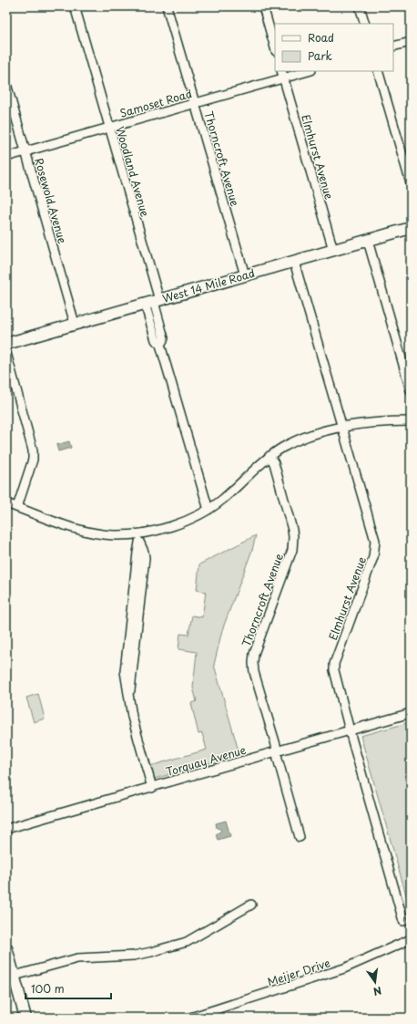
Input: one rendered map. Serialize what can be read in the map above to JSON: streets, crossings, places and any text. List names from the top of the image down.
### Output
{
  "streets": {
    "main road": ["West 14 Mile Road"],
    "street": [
      "Samoset Road",
      "Elmhurst Avenue",
      "Thorncroft Avenue",
      "Woodland Avenue",
      "Rosewold Avenue",
      "Torquay Avenue",
      "Meijer Drive"
    ]
  },
  "crossings": [
    ["Samoset Road", "Elmhurst Avenue"],
    ["Samoset Road", "Thorncroft Avenue"],
    ["Samoset Road", "Woodland Avenue"],
    ["Samoset Road", "Rosewold Avenue"],
    ["Elmhurst Avenue", "West 14 Mile Road"],
    ["Elmhurst Avenue", "Torquay Avenue"],
    ["Thorncroft Avenue", "West 14 Mile Road"],
    ["Thorncroft Avenue", "Torquay Avenue"],
    ["Woodland Avenue", "West 14 Mile Road"],
    ["Rosewold Avenue", "West 14 Mile Road"]
  ],
  "legend": ["Road", "Park"],
  "scale_bar": "100 m",
  "north": "bottom"
}
